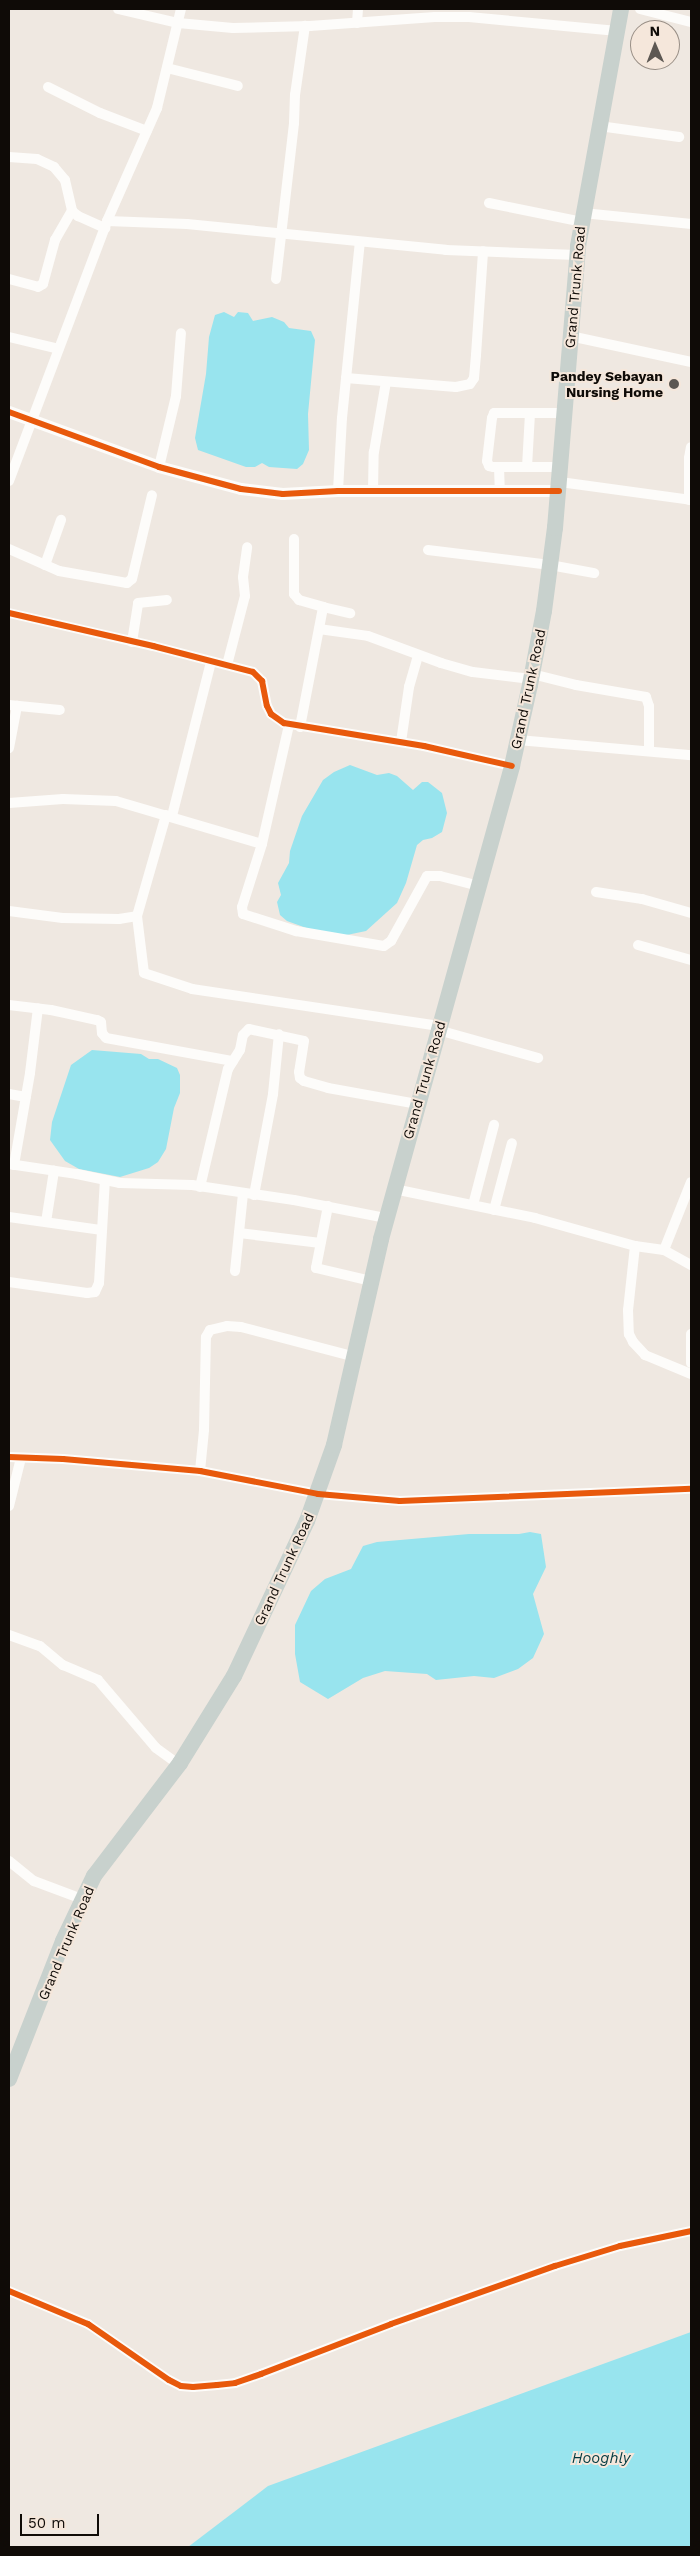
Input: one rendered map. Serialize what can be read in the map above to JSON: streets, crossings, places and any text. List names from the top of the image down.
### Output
{
  "streets": {
    "main road": ["Grand Trunk Road"]
  },
  "water": ["Hooghly"],
  "places": ["Pandey Sebayan Nursing Home"],
  "scale_bar": "50 m",
  "north": "top"
}
